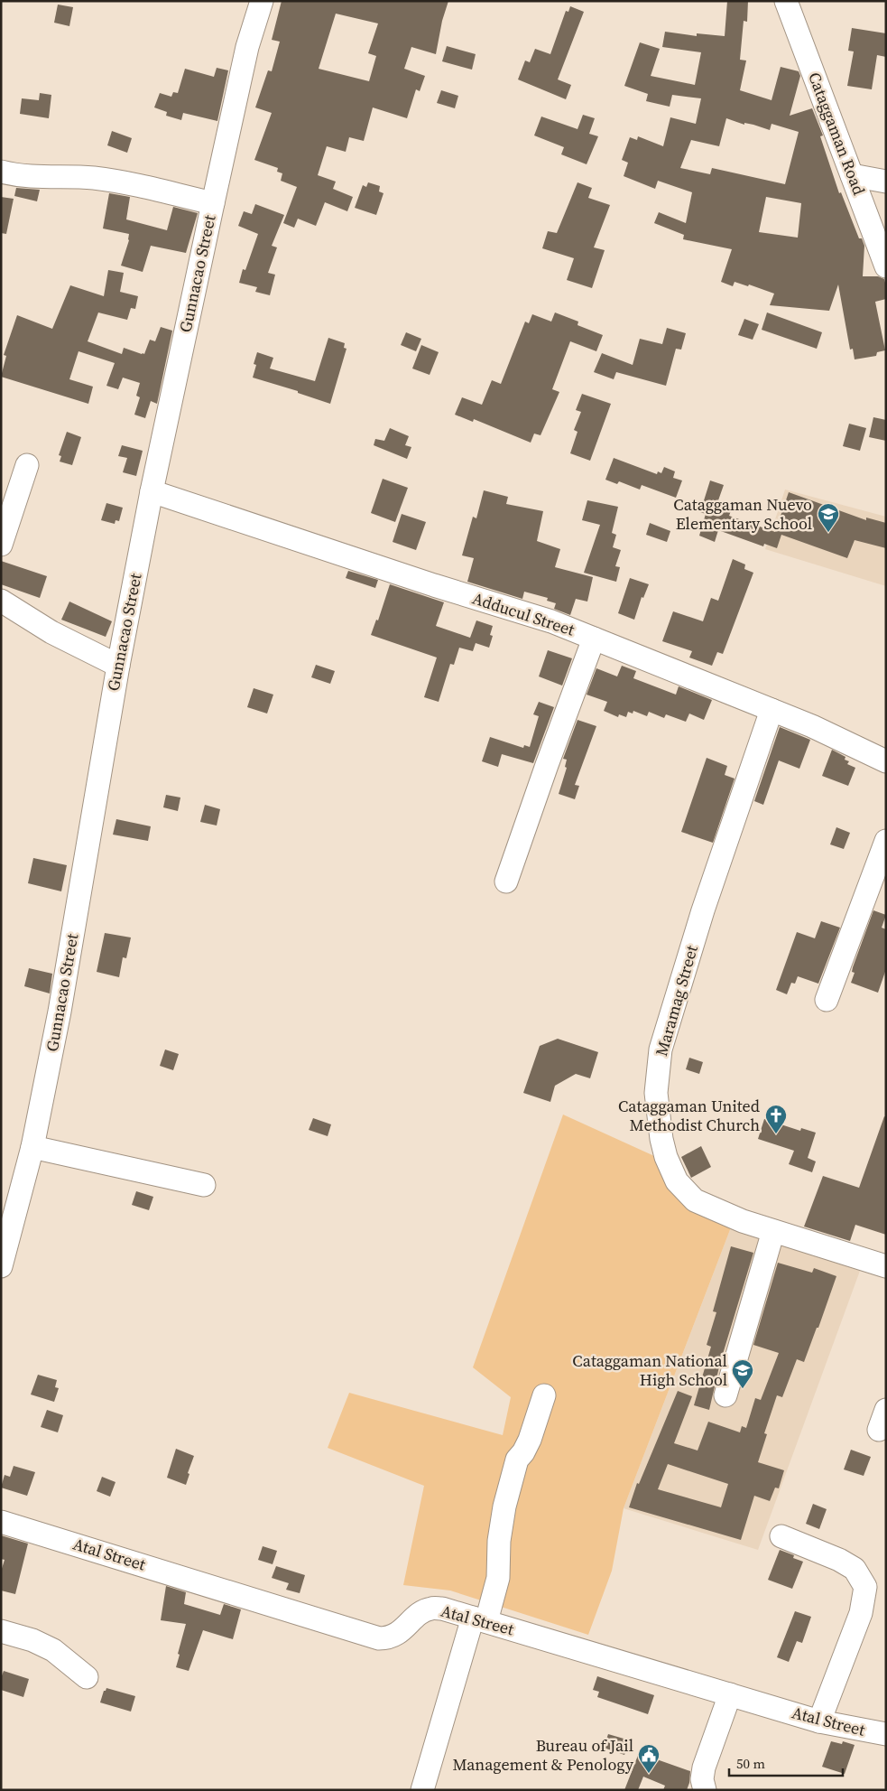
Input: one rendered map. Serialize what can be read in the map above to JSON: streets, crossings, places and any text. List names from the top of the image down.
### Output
{
  "streets": {
    "street": [
      "Cataggaman Road",
      "Gunnacao Street",
      "Adducul Street",
      "Maramag Street",
      "Atal Street"
    ]
  },
  "crossings": [
    ["Gunnacao Street", "Adducul Street"],
    ["Adducul Street", "Maramag Street"]
  ],
  "places": {
    "school or university": ["Cataggaman Nuevo Elementary School", "Cataggaman National High School"],
    "church": ["Cataggaman United Methodist Church"],
    "public building": ["Bureau of Jail Management & Penology"]
  },
  "scale_bar": "50 m"
}
